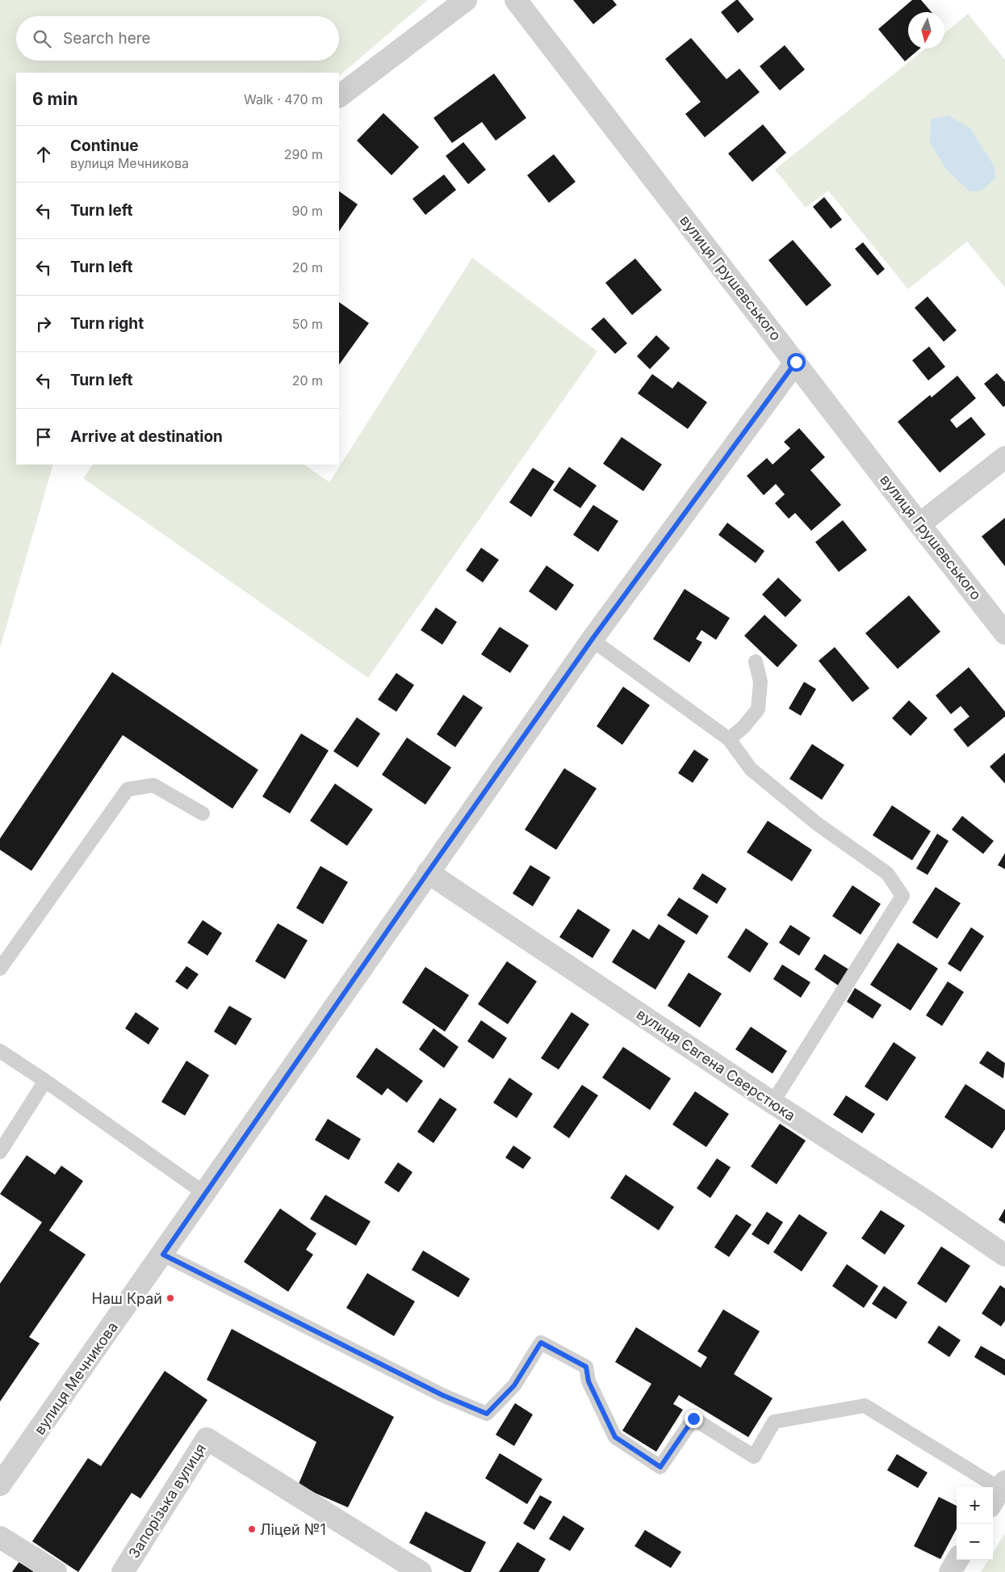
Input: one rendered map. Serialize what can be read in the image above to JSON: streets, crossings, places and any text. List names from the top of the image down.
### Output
{
  "streets": {
    "street": [
      "вулиця Грушевського",
      "вулиця Євгена Сверстюка",
      "вулиця Мечникова",
      "Запорізька вулиця"
    ]
  },
  "crossings": [
    ["вулиця Грушевського", "вулиця Мечникова"],
    ["вулиця Євгена Сверстюка", "вулиця Мечникова"]
  ],
  "places": ["Наш Край", "Ліцей №1"],
  "north": "bottom",
  "page": {
    "search": "Search here",
    "heading": ["6 min", "Walk · 470 m"],
    "list": [
      ["Continue", "вулиця Мечникова", "290 m"],
      ["Turn left", "90 m"],
      ["Turn left", "20 m"],
      ["Turn right", "50 m"],
      ["Turn left", "20 m"],
      "Arrive at destination"
    ],
    "map_buttons": ["+", "−"]
  }
}
